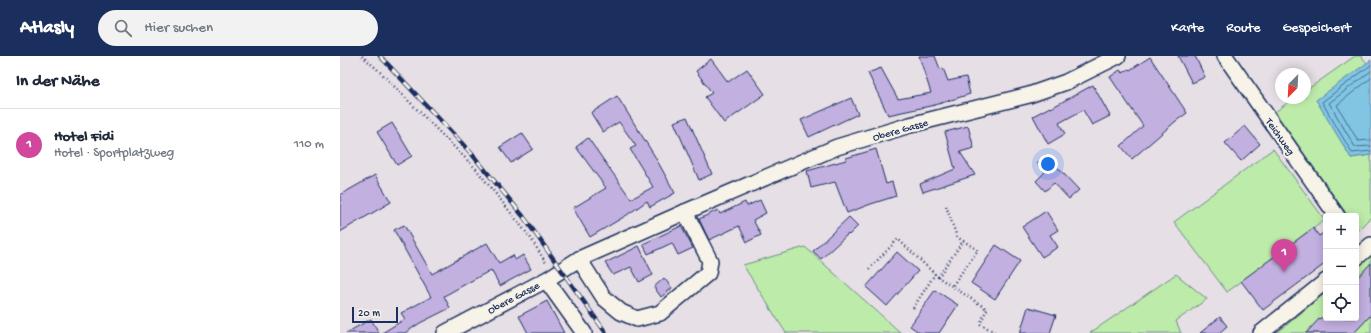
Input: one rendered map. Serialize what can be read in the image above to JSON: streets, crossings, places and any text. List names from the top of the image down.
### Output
{
  "streets": {
    "street": ["Obere Gasse", "Teichweg"]
  },
  "scale_bar": "20 m",
  "north": "bottom left",
  "page": {
    "header": "Atlasly",
    "search": "Hier suchen",
    "nav": ["Karte", "Route", "Gespeichert"],
    "heading": "In der Nähe",
    "list": [
      {
        "mark": "1",
        "name": "Hotel Fidi",
        "note": "Hotel · Sportplatzweg",
        "value": "110 m"
      }
    ],
    "map_buttons": ["+", "−"],
    "pins": "1",
    "scale": "20 m"
  }
}
